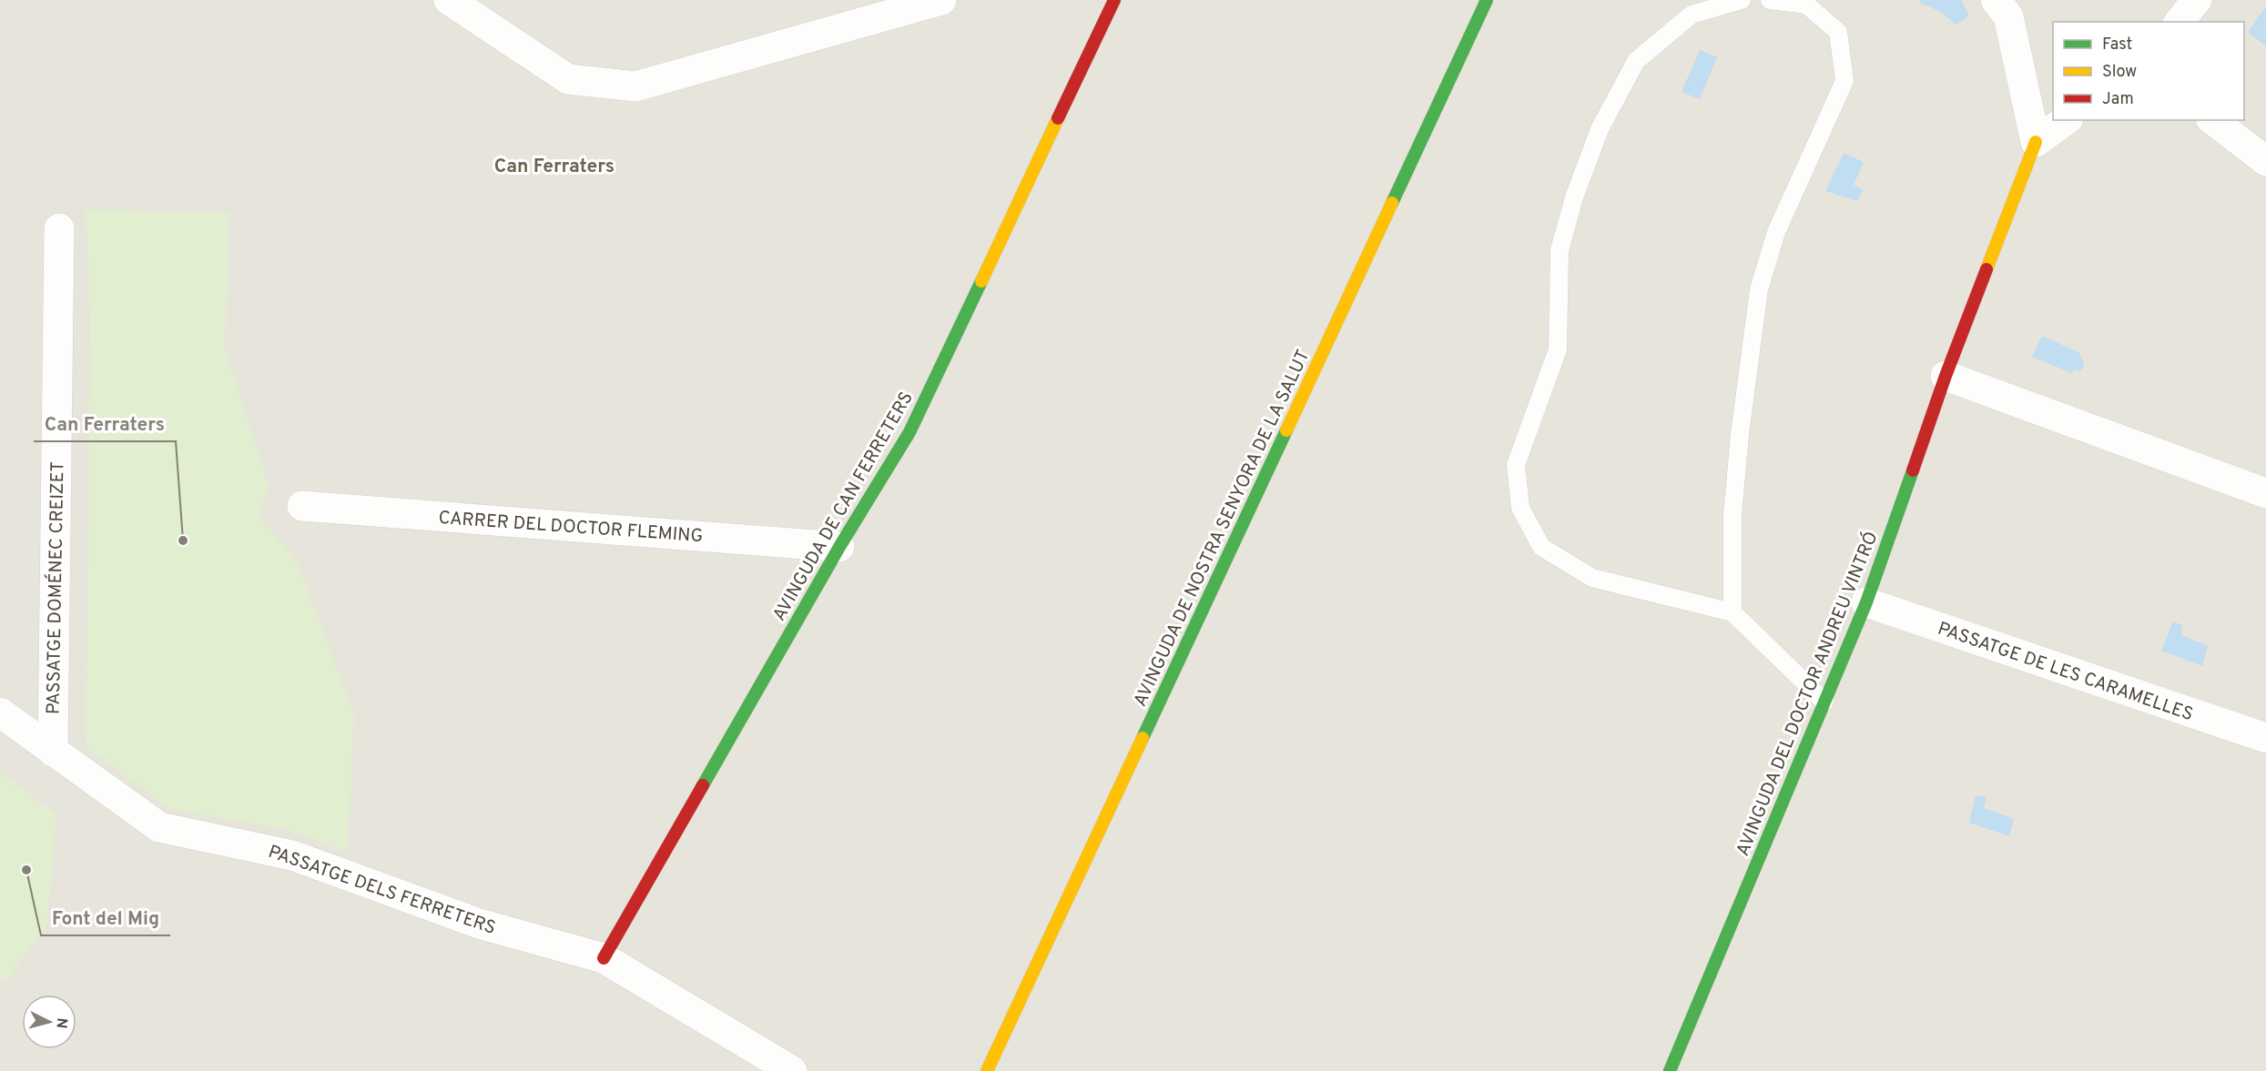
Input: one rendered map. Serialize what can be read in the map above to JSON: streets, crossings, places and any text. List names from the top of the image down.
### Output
{
  "streets": {
    "street": [
      "AVINGUDA DE CAN FERRETERS",
      "CARRER DEL DOCTOR FLEMING",
      "AVINGUDA DE NOSTRA SENYORA DE LA SALUT",
      "PASSATGE DOMÉNEC CREIZET",
      "PASSATGE DE LES CARAMELLES",
      "AVINGUDA DEL DOCTOR ANDREU VINTRÓ",
      "PASSATGE DELS FERRETERS"
    ]
  },
  "crossings": [
    ["AVINGUDA DE CAN FERRETERS", "CARRER DEL DOCTOR FLEMING"],
    ["AVINGUDA DE CAN FERRETERS", "PASSATGE DELS FERRETERS"],
    ["PASSATGE DOMÉNEC CREIZET", "PASSATGE DELS FERRETERS"],
    ["PASSATGE DE LES CARAMELLES", "AVINGUDA DEL DOCTOR ANDREU VINTRÓ"]
  ],
  "districts": ["Can Ferraters"],
  "places": ["Can Ferraters", "Font del Mig"],
  "legend": ["Fast", "Slow", "Jam"],
  "north": "right"
}
